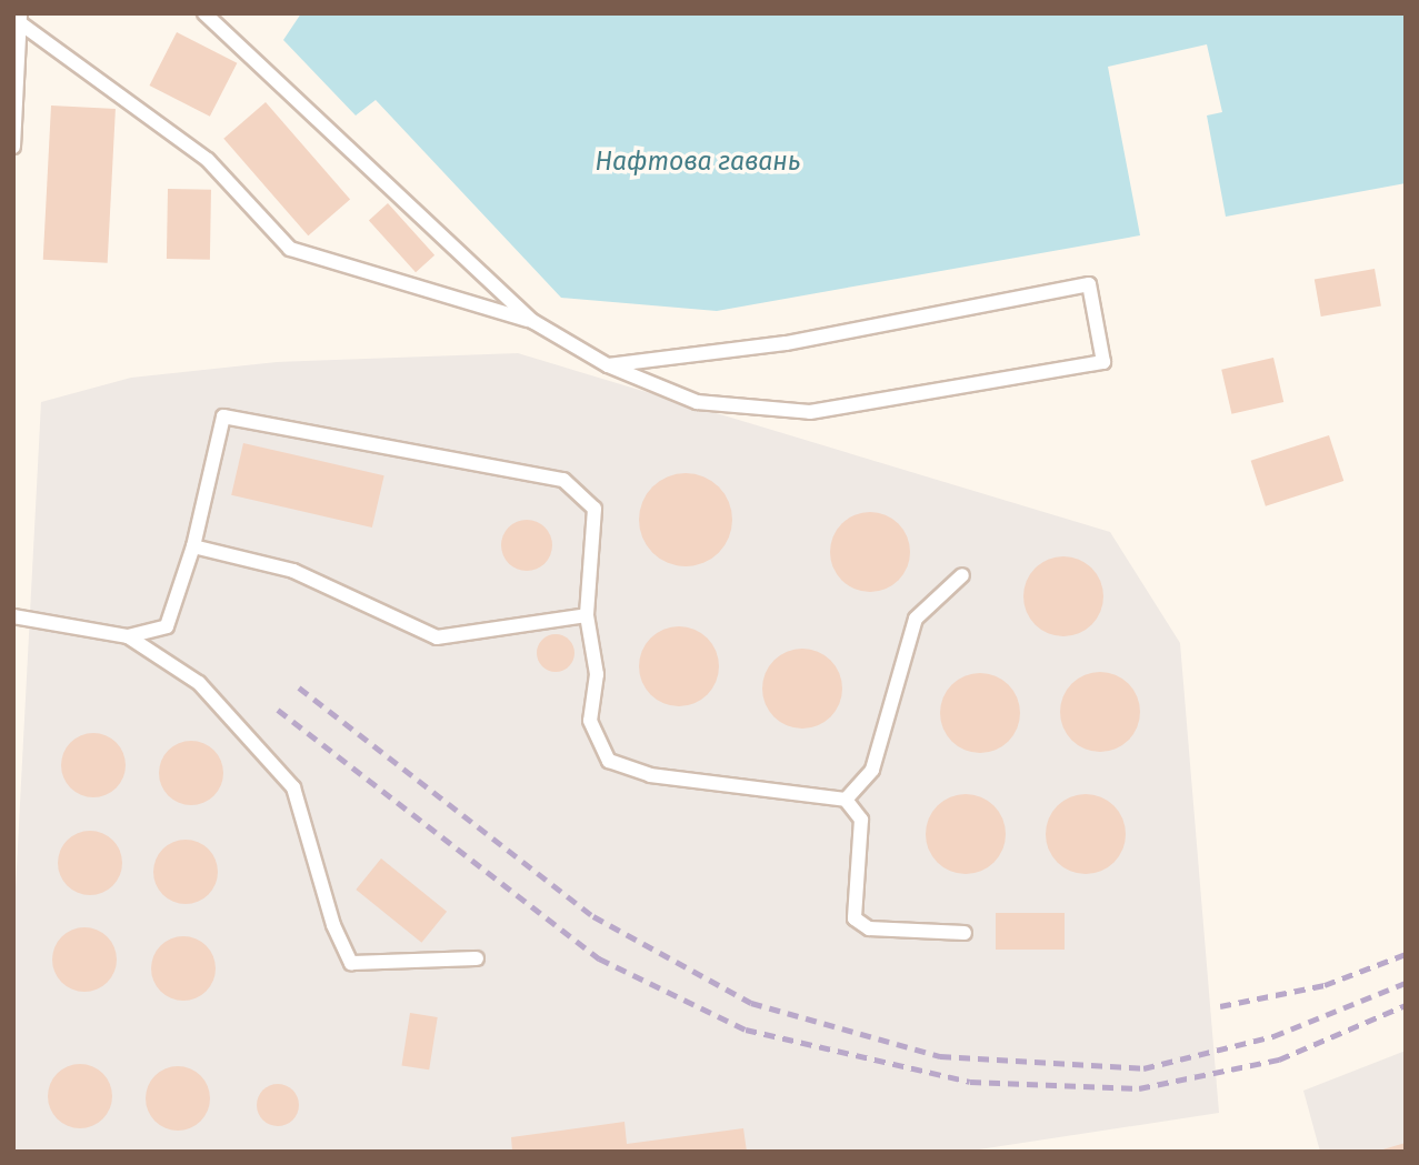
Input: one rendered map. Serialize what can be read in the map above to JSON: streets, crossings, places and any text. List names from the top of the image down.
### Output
{
  "water": ["Нафтова гавань"]
}
